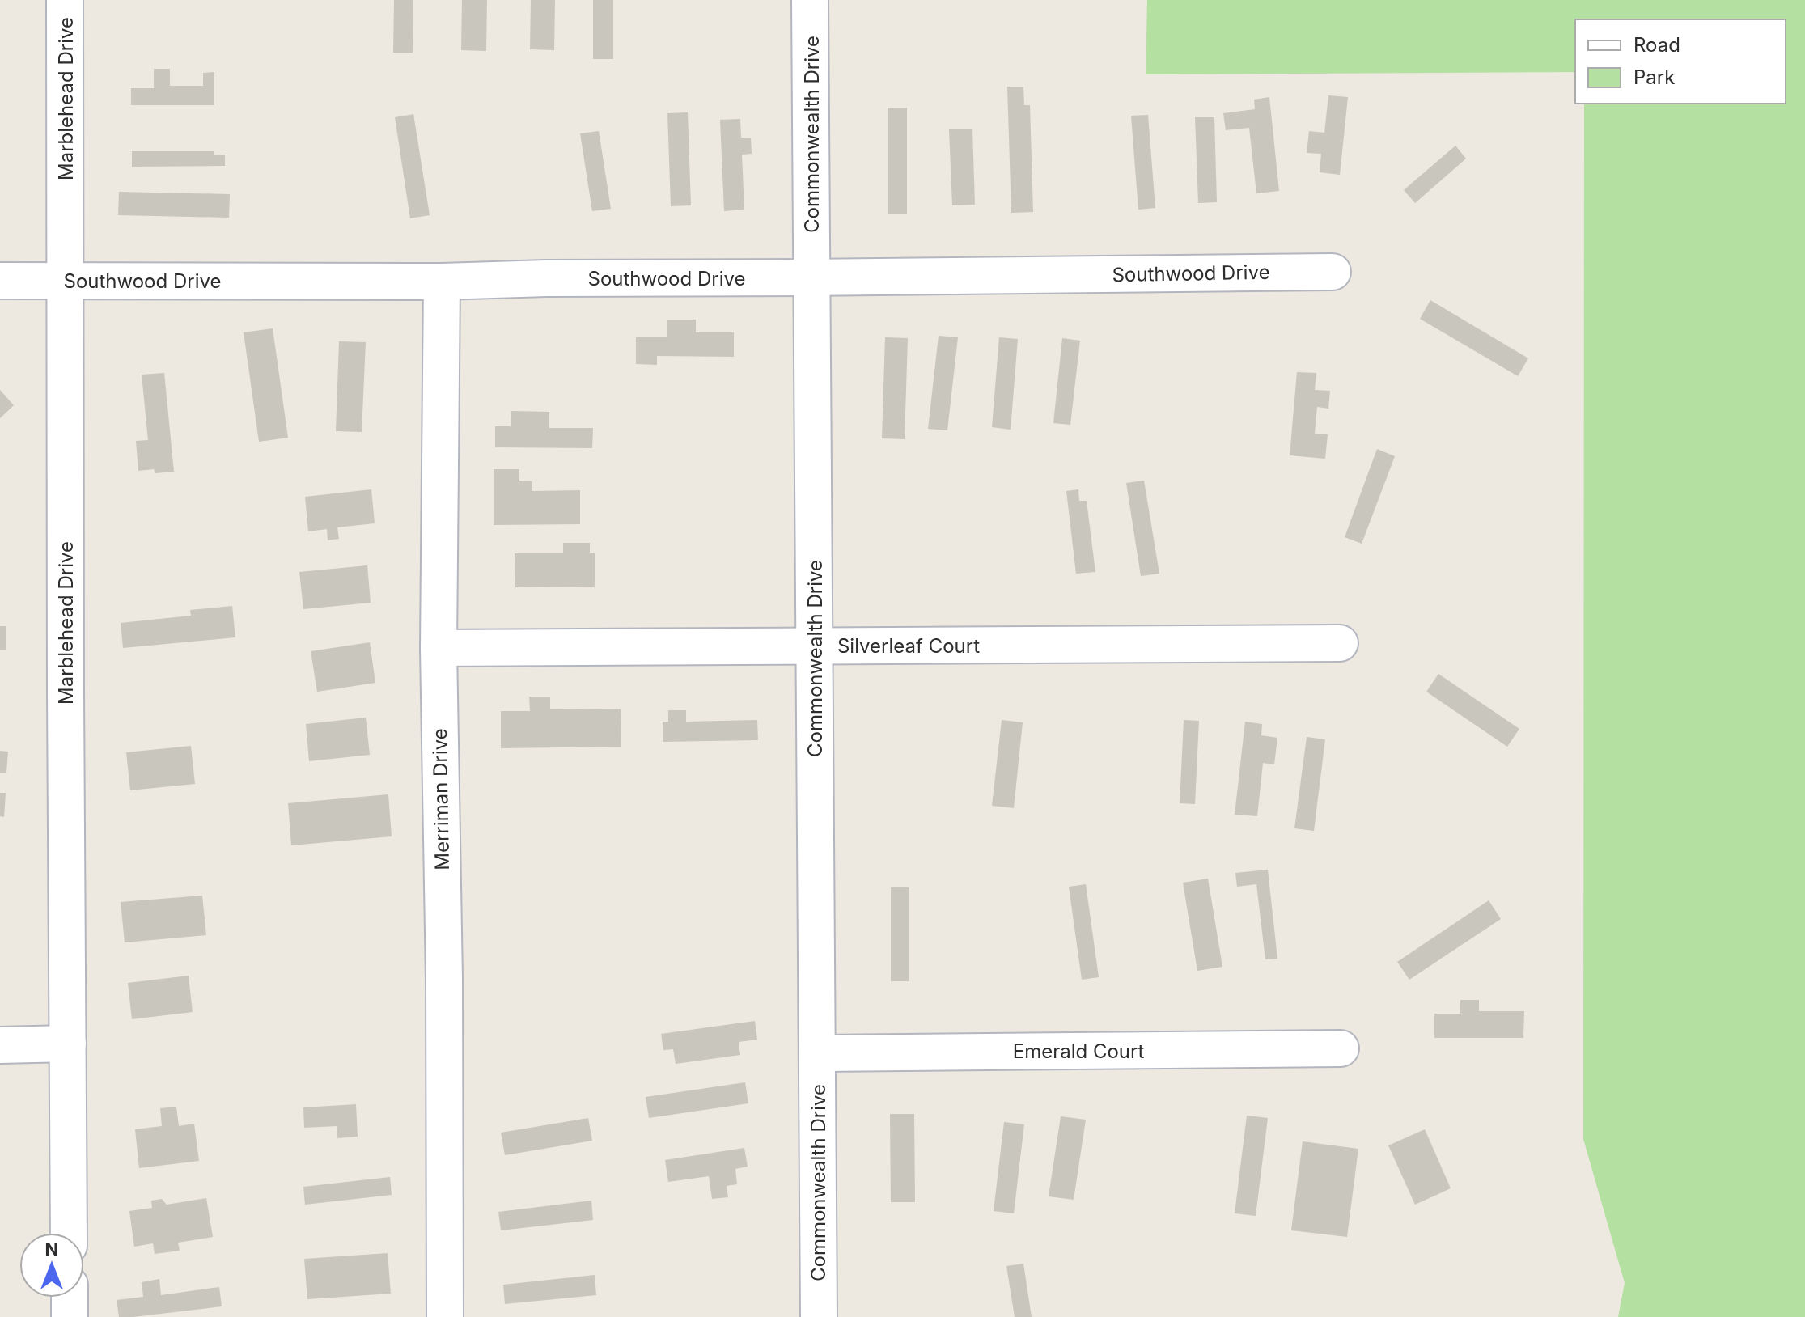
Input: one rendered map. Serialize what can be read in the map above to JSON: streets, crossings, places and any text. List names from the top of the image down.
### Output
{
  "streets": {
    "street": [
      "Marblehead Drive",
      "Commonwealth Drive",
      "Southwood Drive",
      "Silverleaf Court",
      "Merriman Drive",
      "Emerald Court"
    ]
  },
  "crossings": [
    ["Marblehead Drive", "Southwood Drive"],
    ["Commonwealth Drive", "Southwood Drive"],
    ["Commonwealth Drive", "Silverleaf Court"],
    ["Commonwealth Drive", "Emerald Court"],
    ["Southwood Drive", "Merriman Drive"],
    ["Silverleaf Court", "Merriman Drive"]
  ],
  "legend": ["Road", "Park"],
  "north": "top"
}
